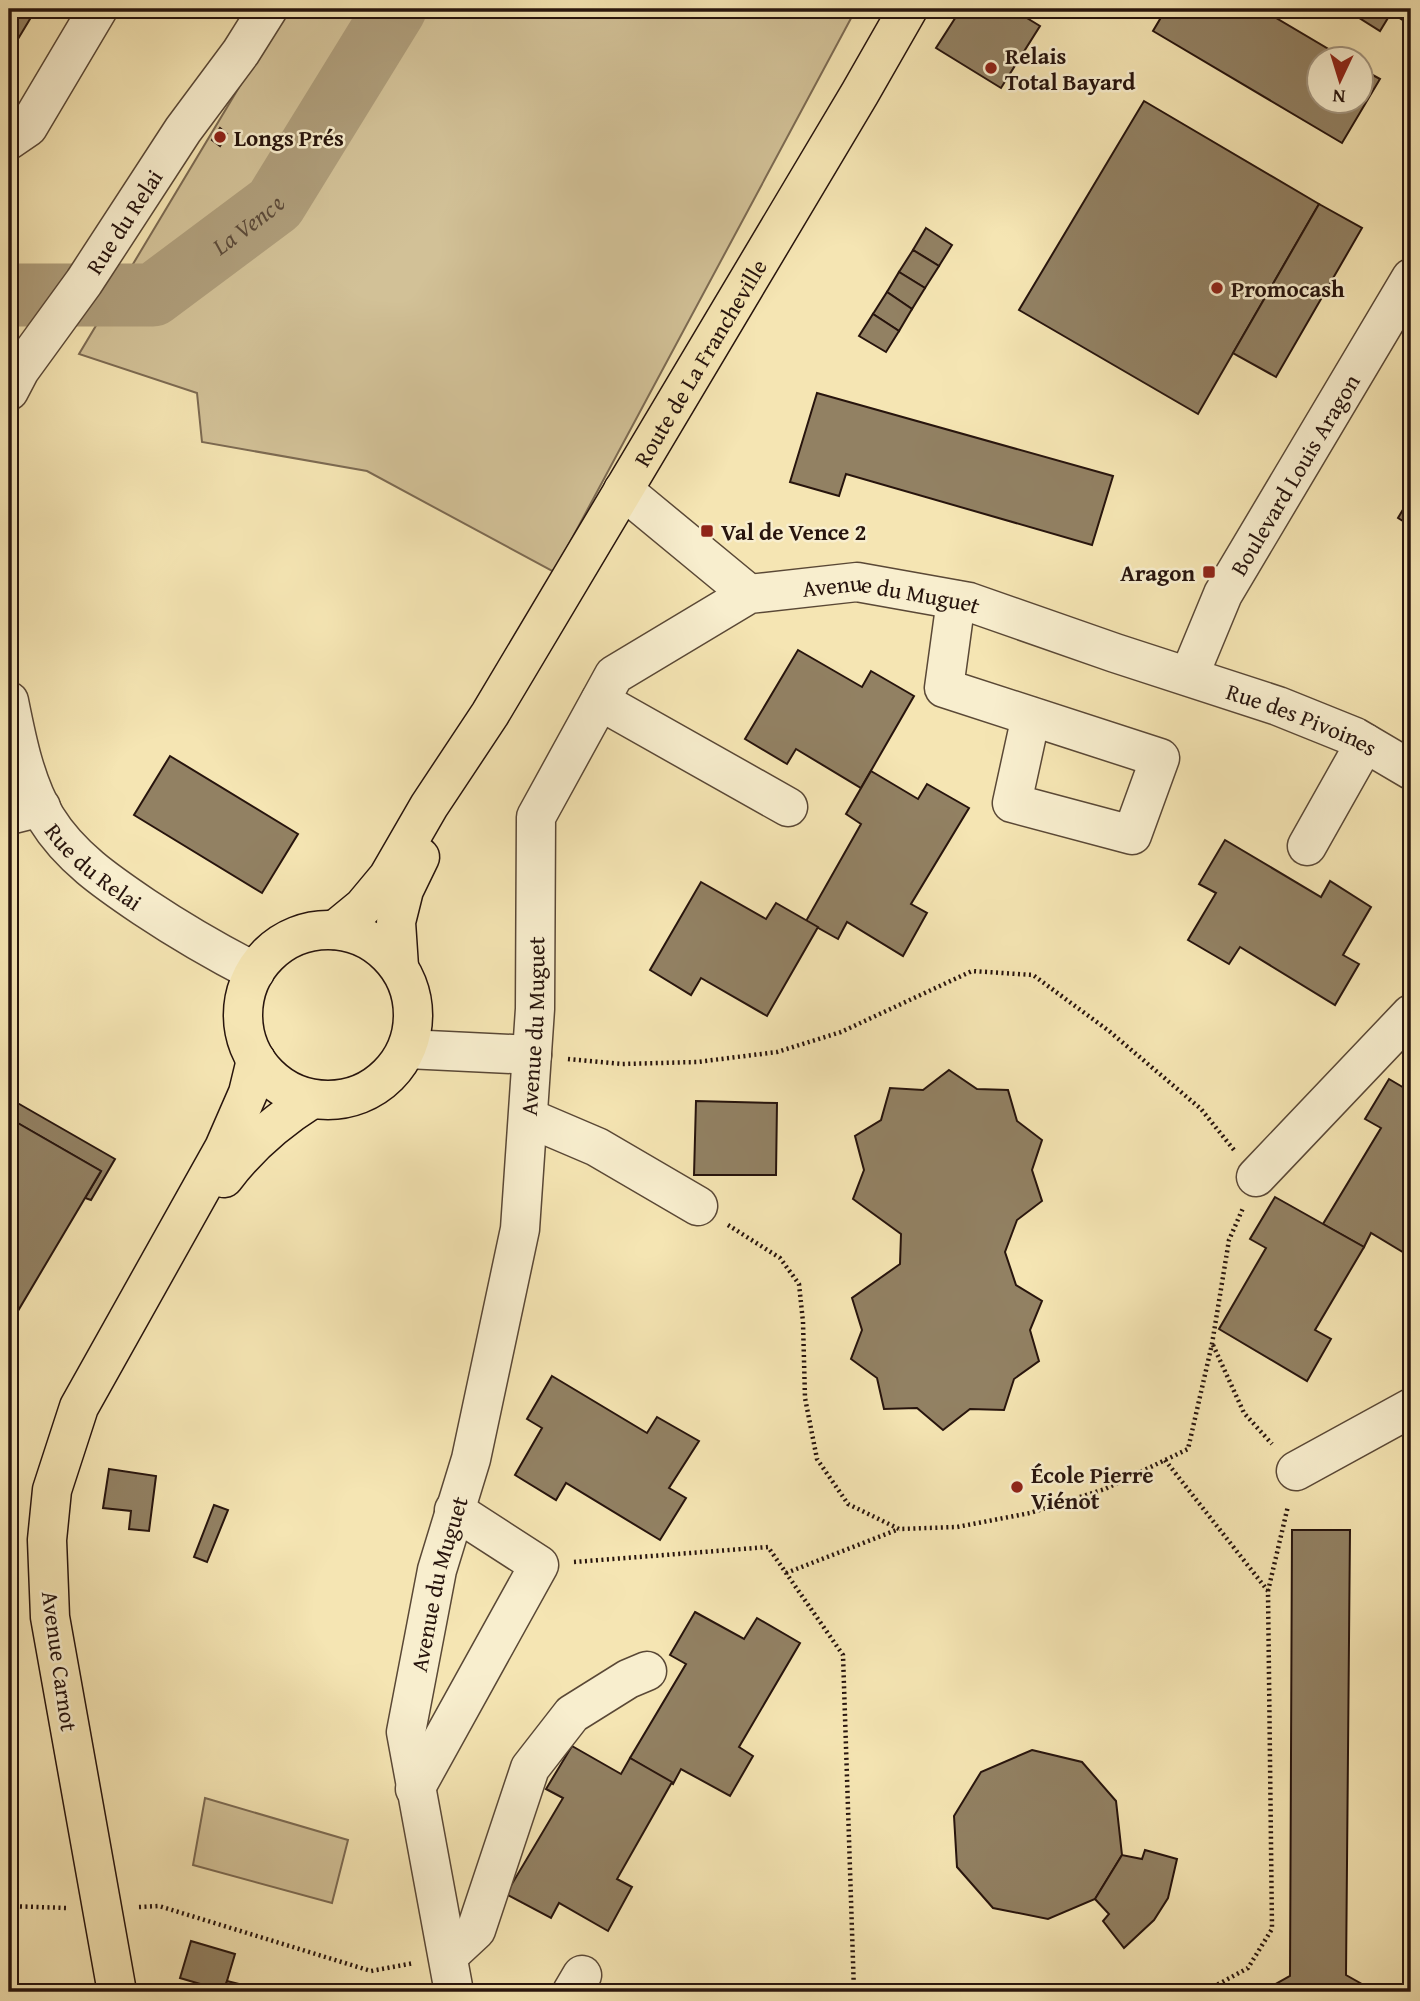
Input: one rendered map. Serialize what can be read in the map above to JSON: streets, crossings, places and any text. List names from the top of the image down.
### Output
{
  "streets": {
    "main road": ["Route de La Francheville", "Avenue Carnot"],
    "street": [
      "Rue du Relai",
      "Boulevard Louis Aragon",
      "Avenue du Muguet",
      "Rue des Pivoines"
    ]
  },
  "crossings": [
    ["Rue du Relai", "Avenue Carnot"],
    ["Boulevard Louis Aragon", "Avenue du Muguet"],
    ["Boulevard Louis Aragon", "Rue des Pivoines"],
    ["Avenue du Muguet", "Rue des Pivoines"]
  ],
  "water": ["La Vence"],
  "places": {
    "other": [
      "Relais Total Bayard",
      "Longs Prés",
      "Promocash",
      "École Pierre Viénot"
    ],
    "transit": ["Val de Vence 2", "Aragon"]
  },
  "north": "bottom"
}
